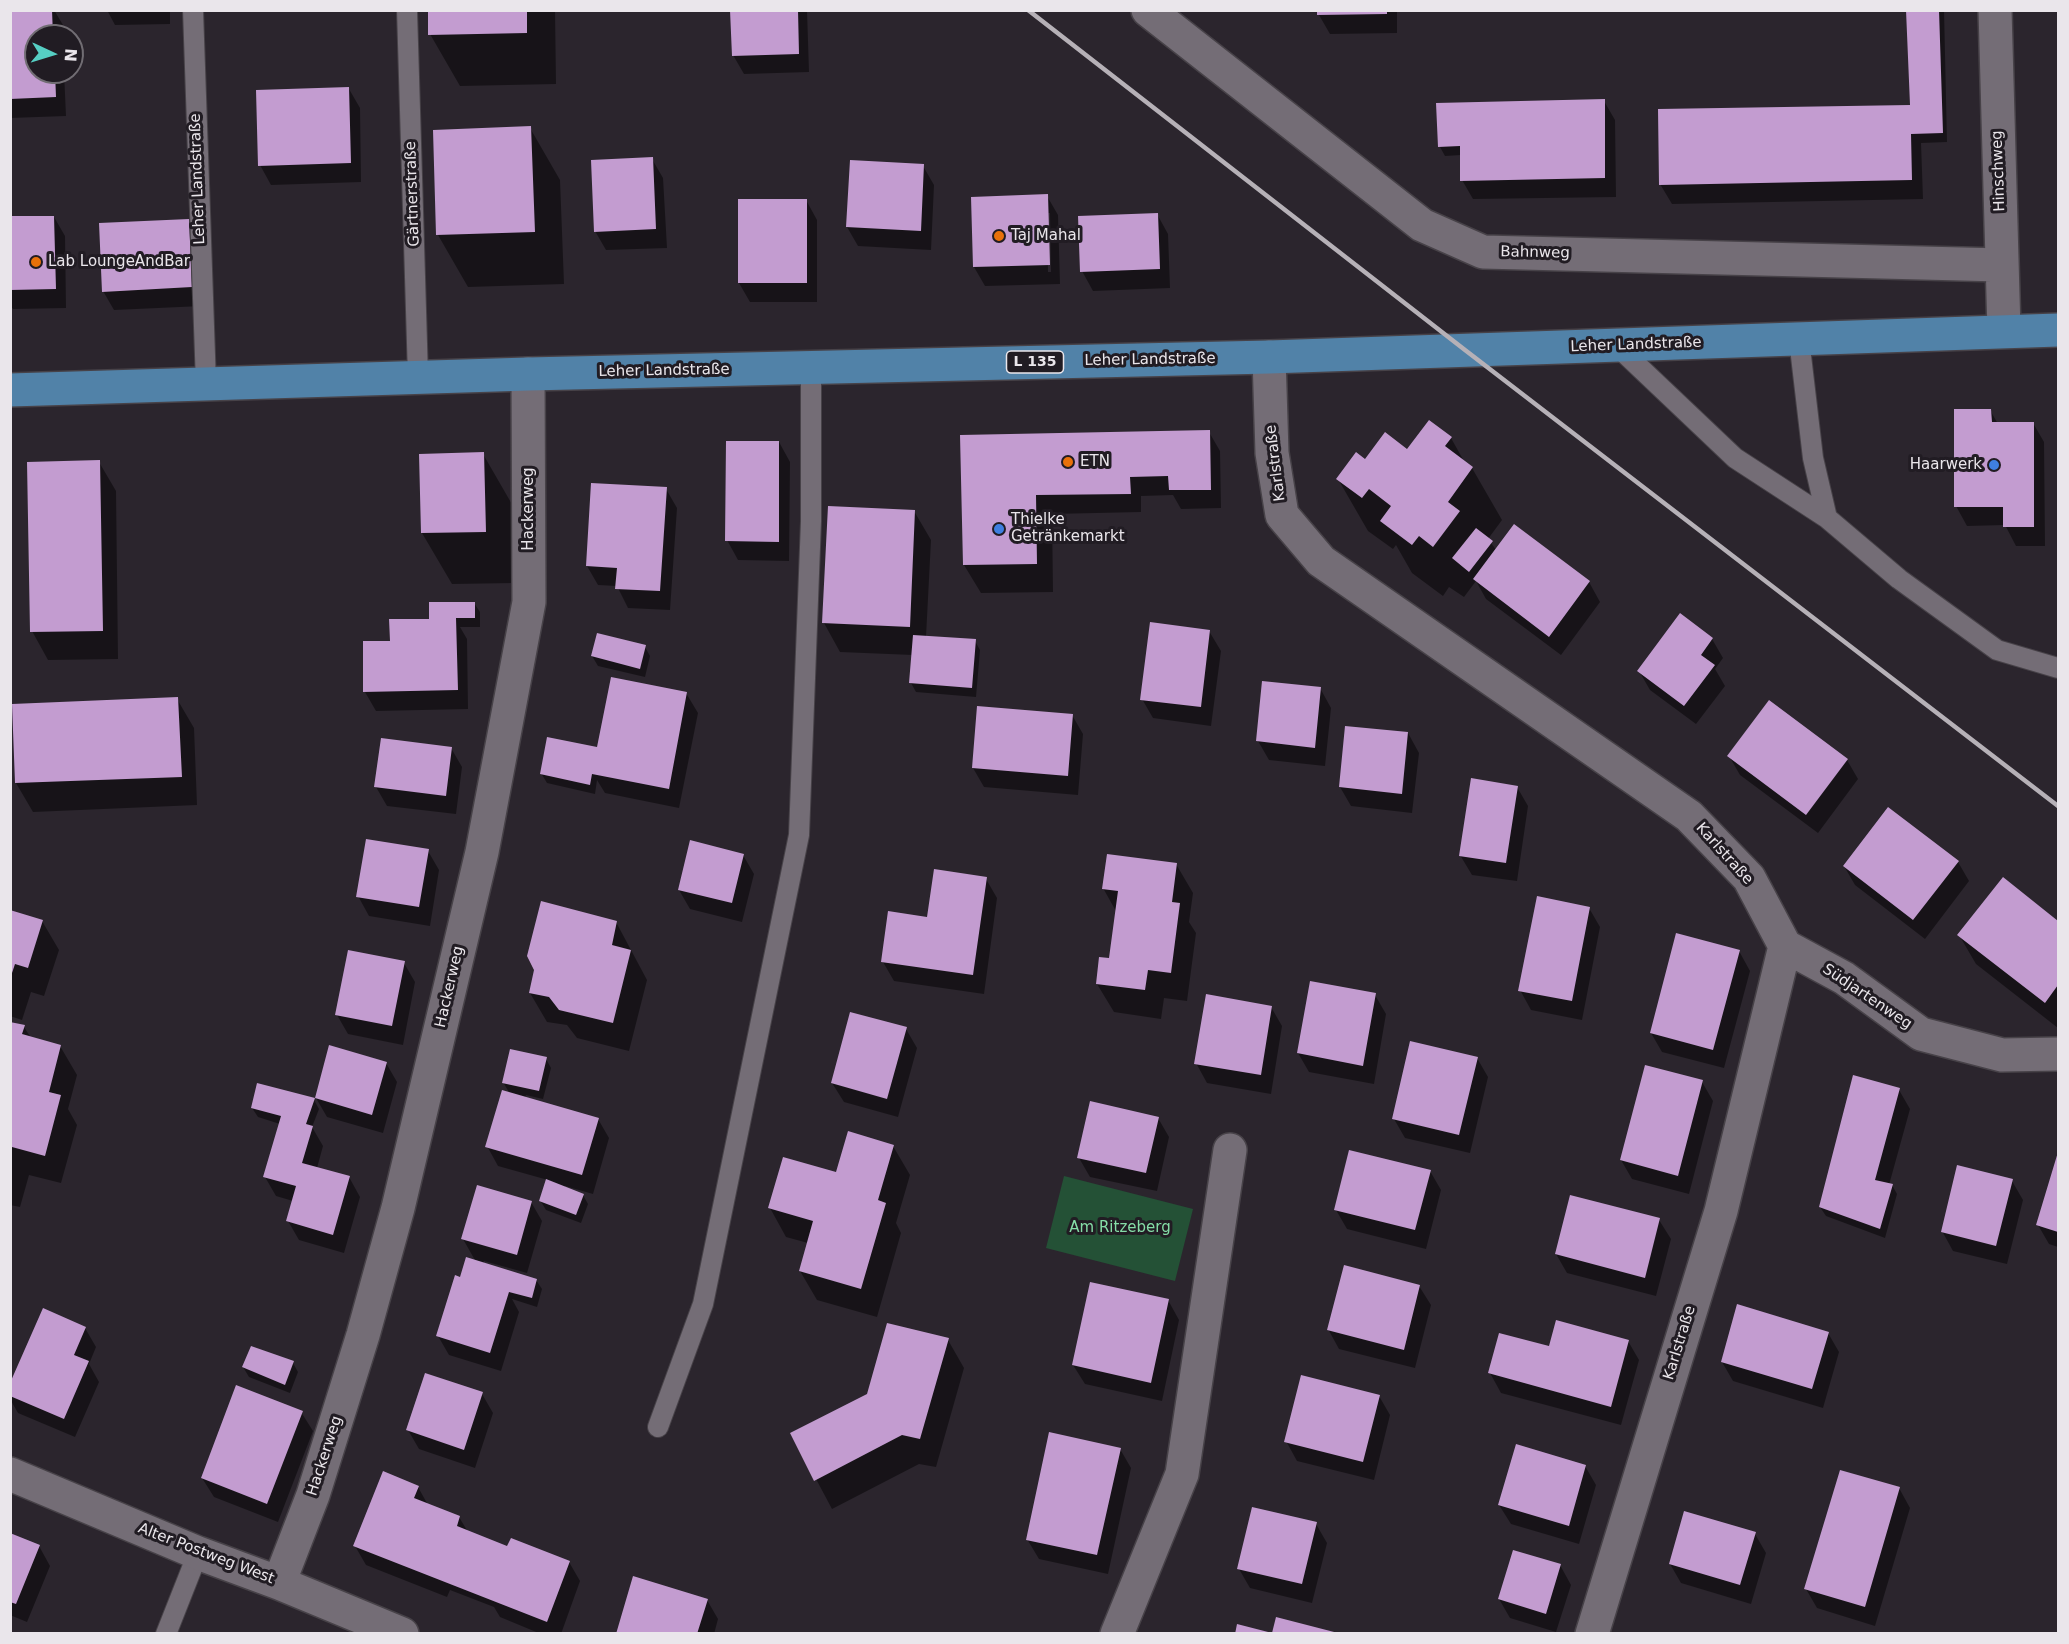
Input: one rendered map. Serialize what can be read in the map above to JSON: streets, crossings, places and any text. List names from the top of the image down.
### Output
{
  "streets": {
    "main road": ["Leher Landstraße", "L 135"],
    "street": [
      "Hinschweg",
      "Bahnweg",
      "Karlstraße",
      "Hackerweg",
      "Südjartenweg",
      "Alter Postweg West"
    ],
    "lane": ["Gärtnerstraße"]
  },
  "crossings": [
    ["Hinschweg", "Leher Landstraße"],
    ["Hinschweg", "Bahnweg"],
    ["Leher Landstraße", "Gärtnerstraße"],
    ["Leher Landstraße", "Karlstraße"],
    ["Leher Landstraße", "Hackerweg"],
    ["Karlstraße", "Südjartenweg"],
    ["Hackerweg", "Alter Postweg West"]
  ],
  "parks": ["Am Ritzeberg"],
  "places": [
    "Taj Mahal",
    "Lab LoungeAndBar",
    "ETN",
    "Haarwerk",
    "Thielke Getränkemarkt"
  ],
  "north": "right"
}
